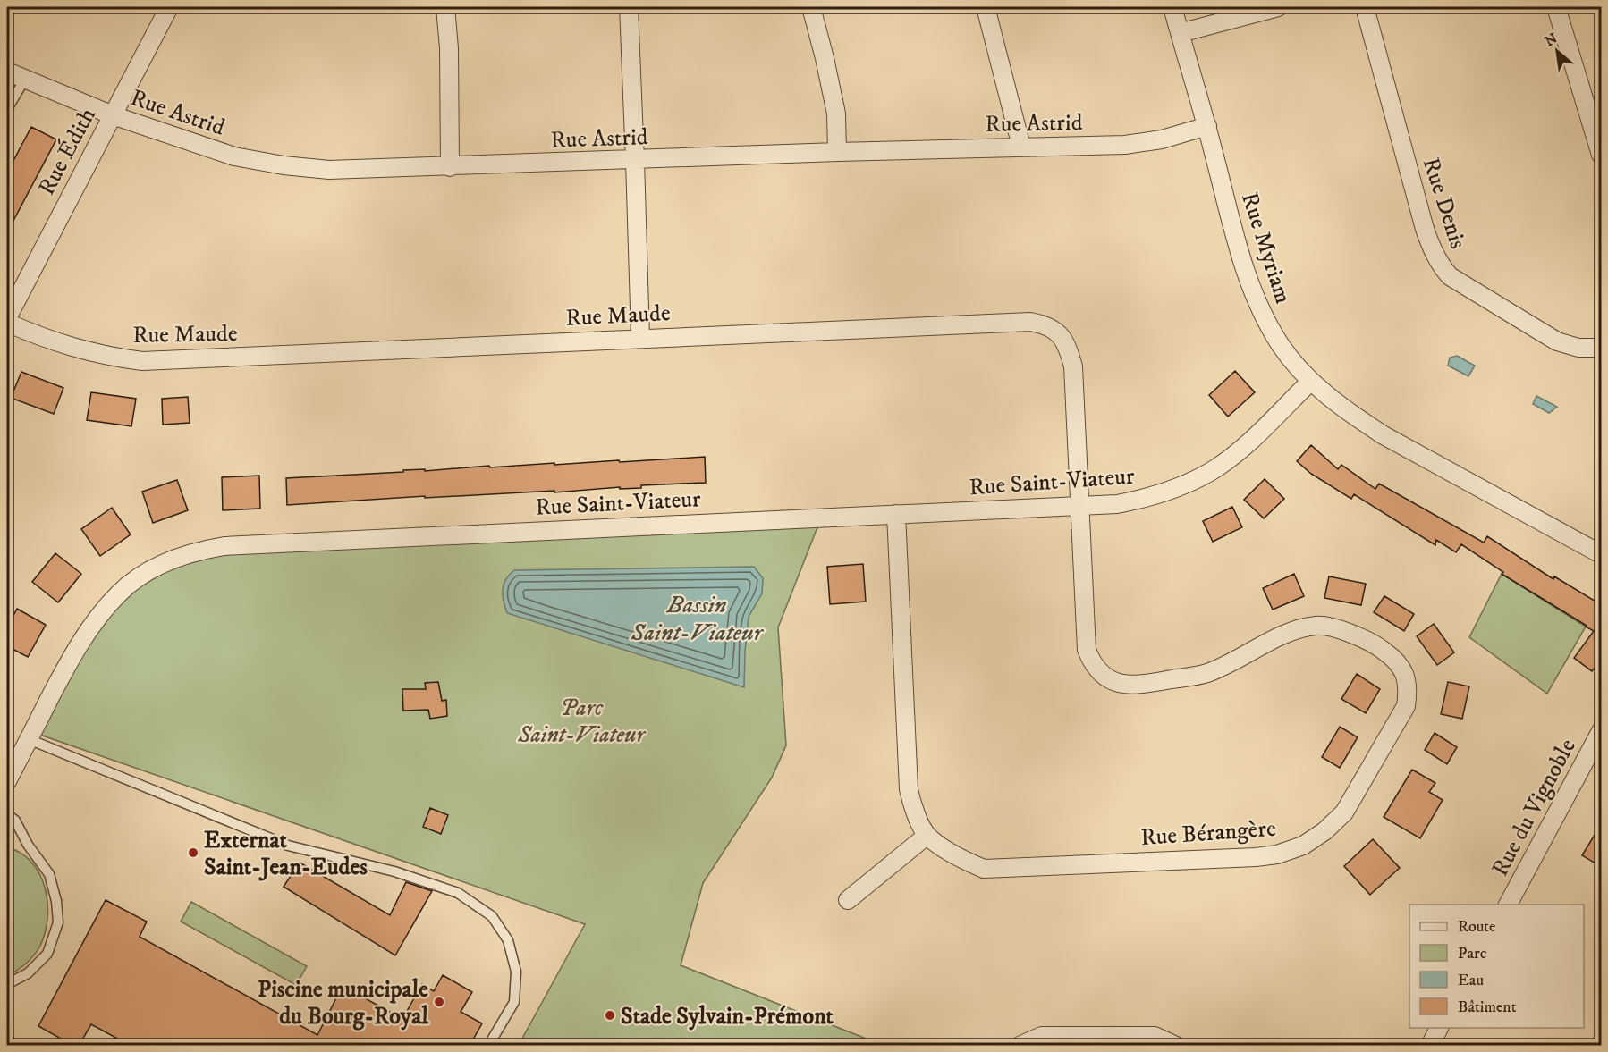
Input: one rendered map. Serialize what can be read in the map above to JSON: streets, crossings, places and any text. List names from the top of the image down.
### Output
{
  "streets": {
    "street": [
      "Rue Astrid",
      "Rue Édith",
      "Rue Denis",
      "Rue Myriam",
      "Rue Maude",
      "Rue Saint-Viateur",
      "Rue du Vignoble",
      "Rue Bérangère"
    ]
  },
  "crossings": [
    ["Rue Astrid", "Rue Édith"],
    ["Rue Astrid", "Rue Myriam"],
    ["Rue Myriam", "Rue Saint-Viateur"],
    ["Rue Maude", "Rue Saint-Viateur"],
    ["Rue Maude", "Rue Bérangère"],
    ["Rue Saint-Viateur", "Rue Bérangère"]
  ],
  "water": ["Bassin Saint-Viateur"],
  "parks": ["Parc Saint-Viateur"],
  "places": ["Externat Saint-Jean-Eudes", "Piscine municipale du Bourg-Royal", "Stade Sylvain-Prémont"],
  "legend": [
    "Route",
    "Parc",
    "Eau",
    "Bâtiment"
  ],
  "north": "top left"
}
